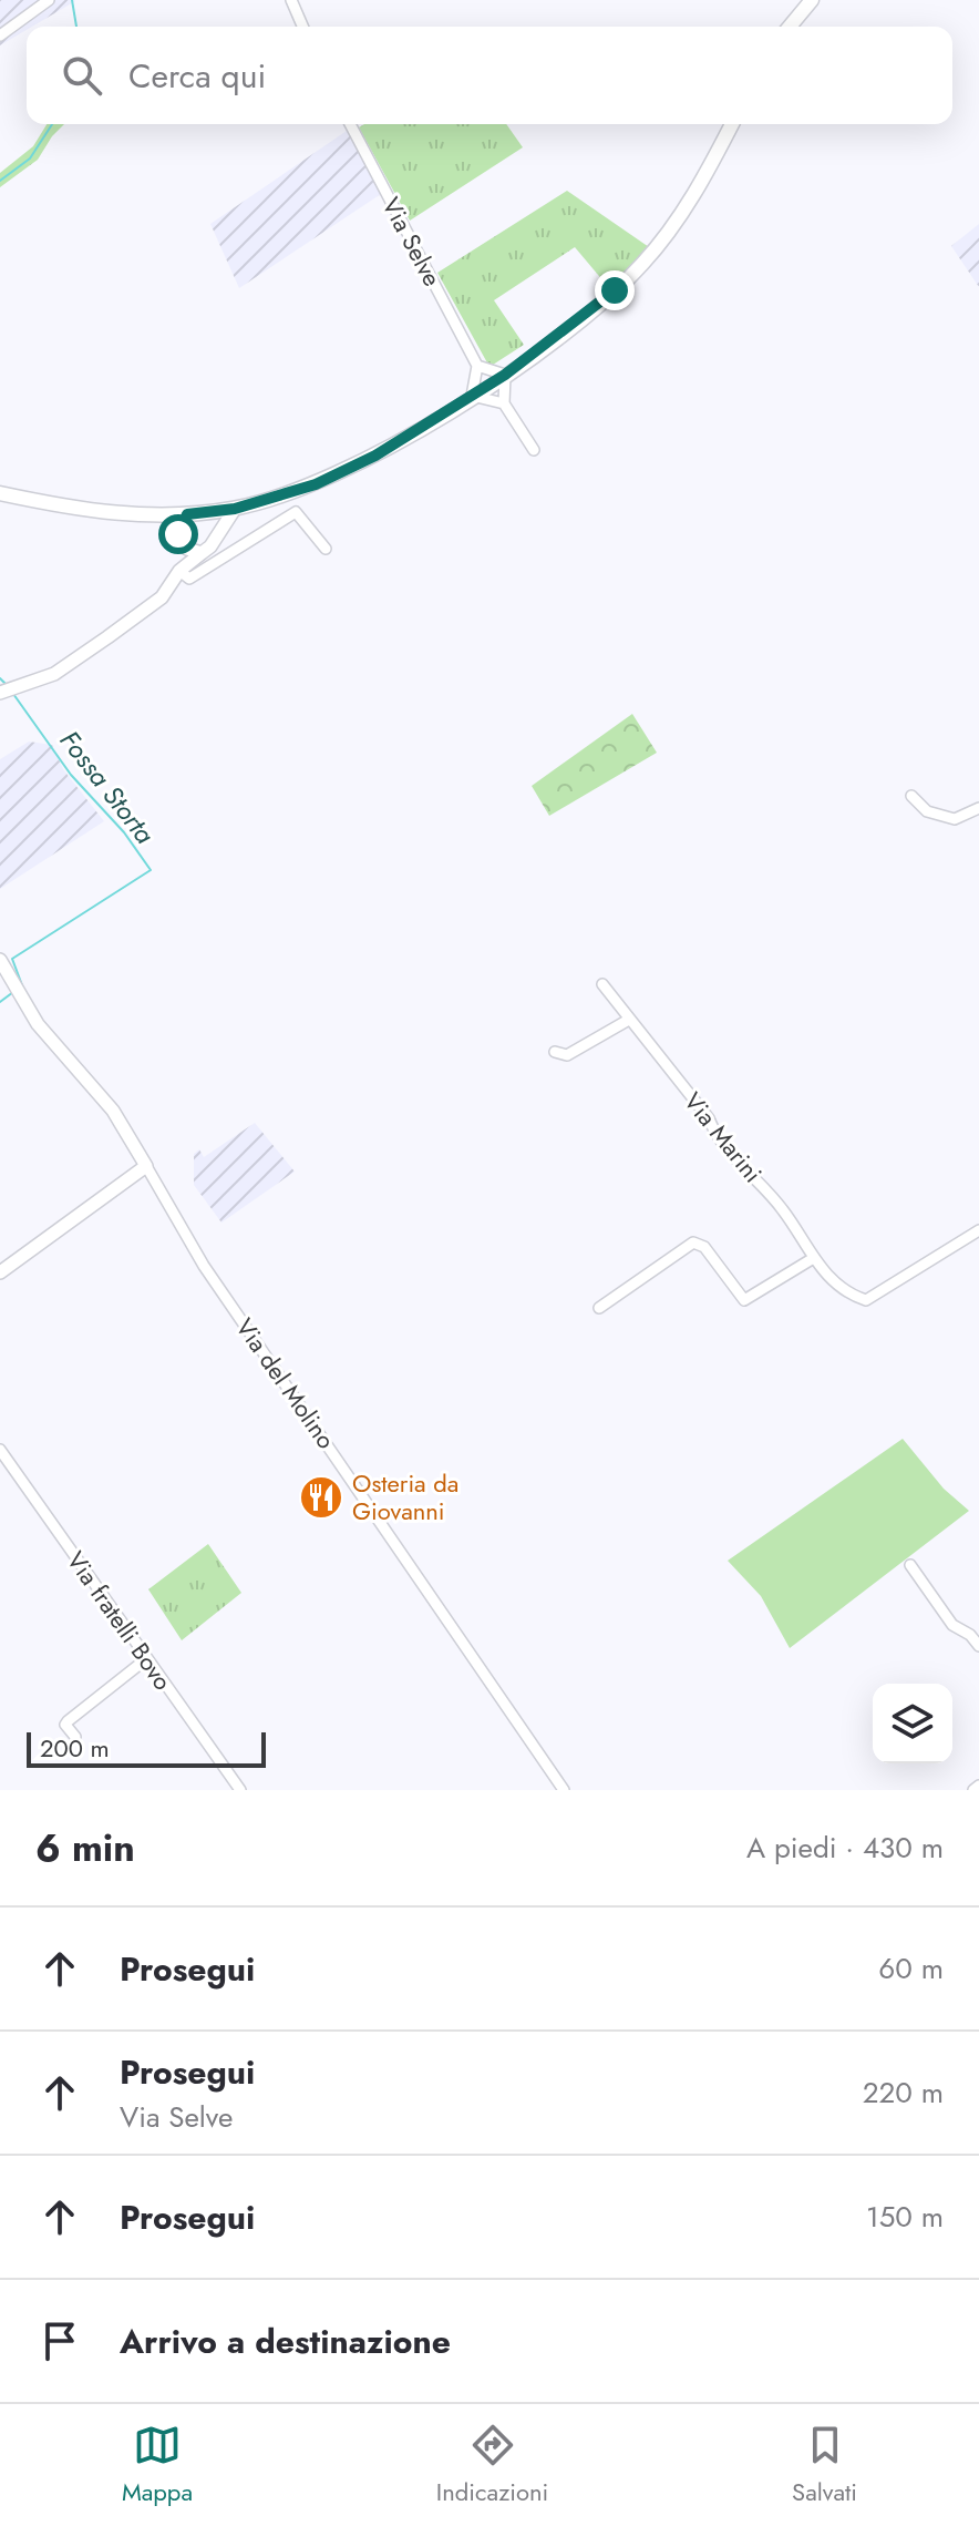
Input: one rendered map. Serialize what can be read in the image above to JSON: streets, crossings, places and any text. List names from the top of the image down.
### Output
{
  "streets": {
    "street": [
      "Via Selve",
      "Via Marini",
      "Via del Molino",
      "Via fratelli Bovo"
    ]
  },
  "water": ["Fossa Storta"],
  "places": {
    "restaurant": ["Osteria da Giovanni"]
  },
  "scale_bar": "200 m",
  "page": {
    "search": "Cerca qui",
    "scale": "200 m",
    "heading": ["6 min", "A piedi · 430 m"],
    "list": [
      ["Prosegui", "60 m"],
      ["Prosegui", "Via Selve", "220 m"],
      ["Prosegui", "150 m"],
      "Arrivo a destinazione"
    ],
    "nav": ["Mappa", "Indicazioni", "Salvati"]
  }
}
